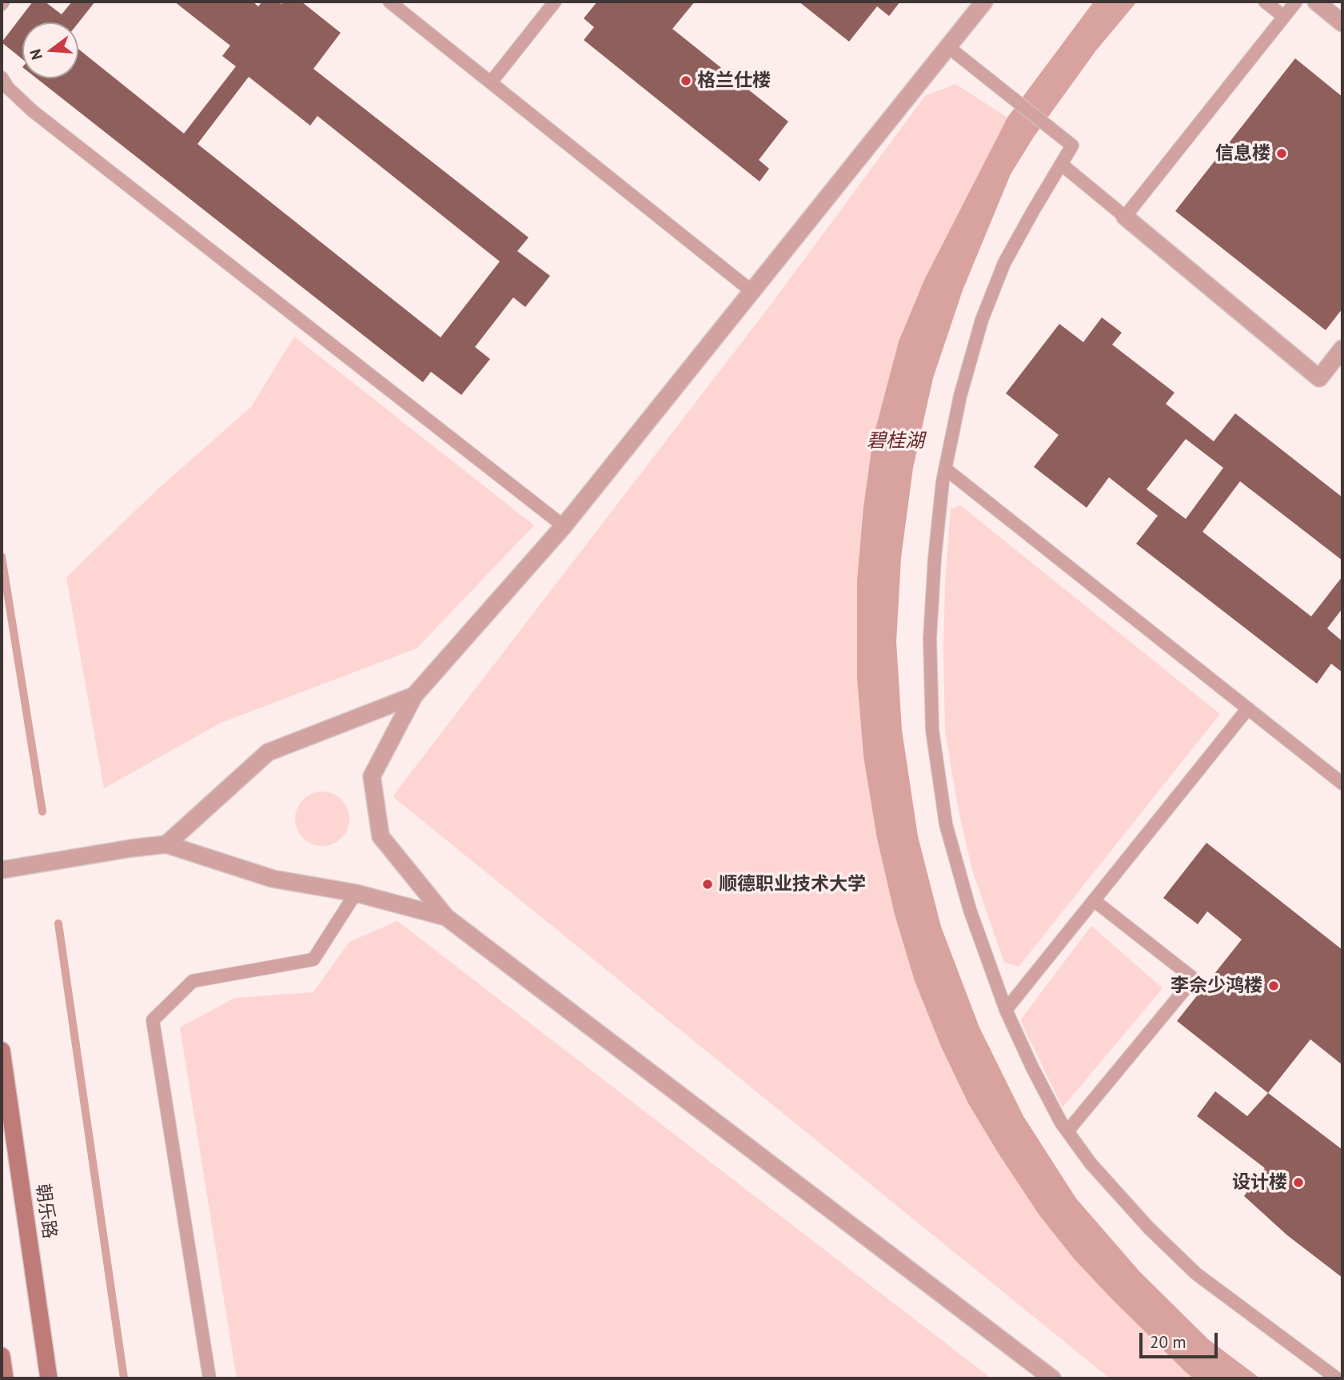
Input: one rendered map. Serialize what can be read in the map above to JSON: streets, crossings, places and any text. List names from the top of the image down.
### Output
{
  "streets": {
    "street": ["朝乐路"]
  },
  "water": ["碧桂湖"],
  "places": [
    "格兰仕楼",
    "信息楼",
    "顺德职业技术大学",
    "李佘少鸿楼",
    "设计楼"
  ],
  "scale_bar": "20 m",
  "north": "left"
}
